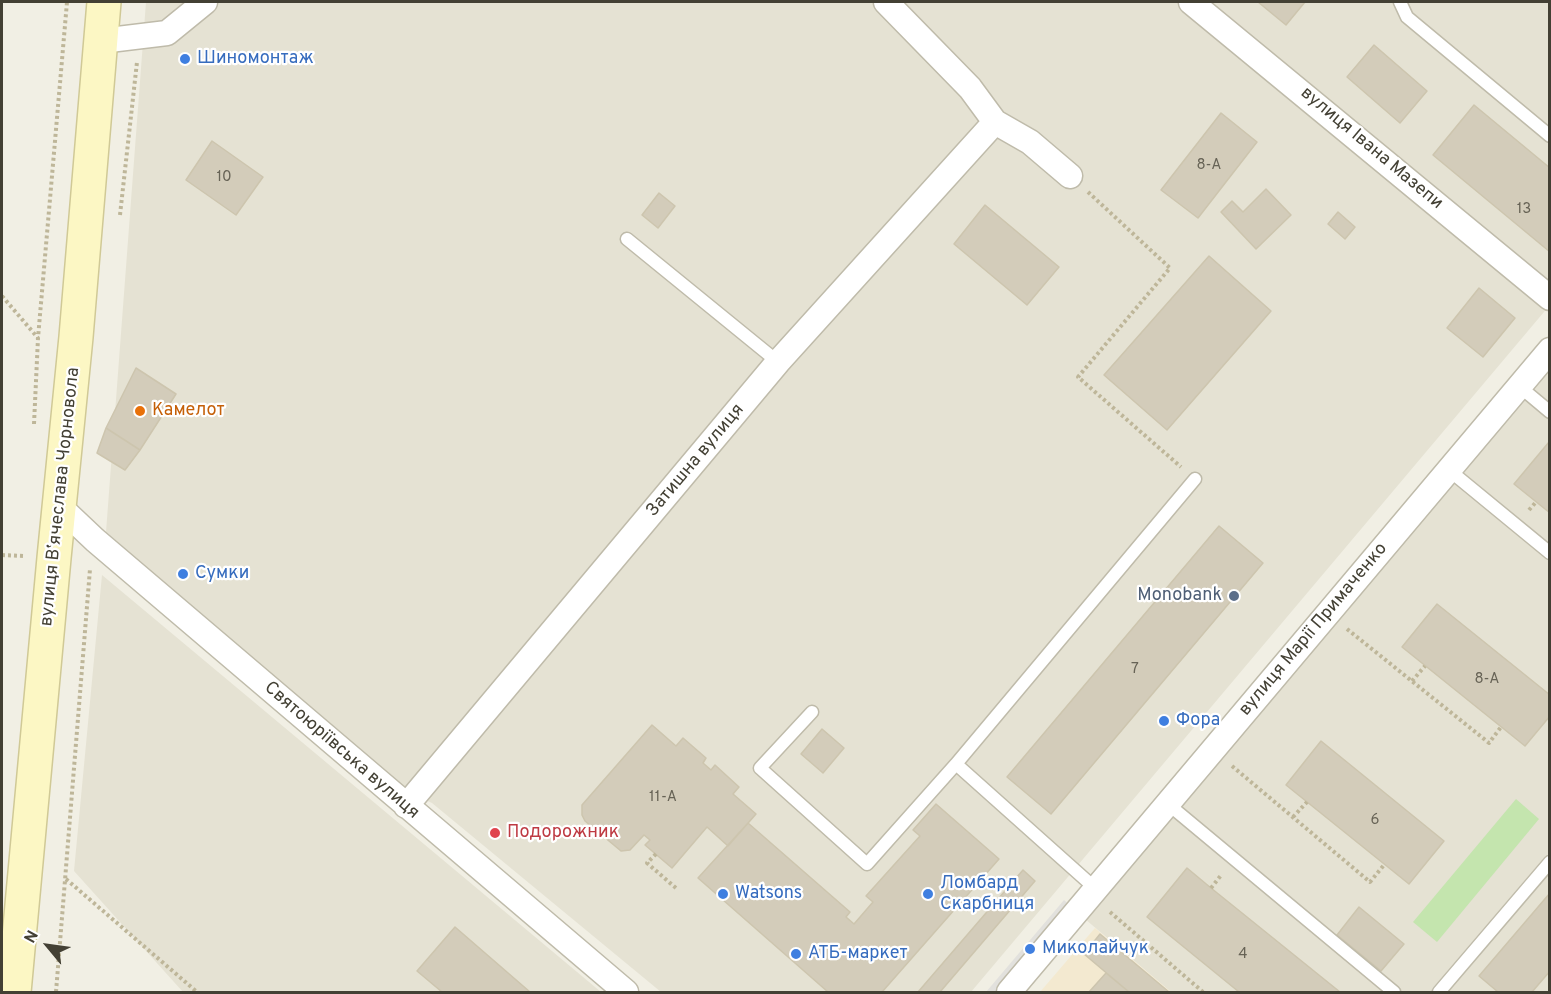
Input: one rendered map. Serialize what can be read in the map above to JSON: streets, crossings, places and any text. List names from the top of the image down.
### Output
{
  "streets": {
    "street": [
      "вулиця Івана Мазепи",
      "Затишна вулиця",
      "вулиця Вʼячеслава Чорновола",
      "вулиця Марії Примаченко",
      "Святоюріївська вулиця"
    ]
  },
  "crossings": [
    ["Затишна вулиця", "Святоюріївська вулиця"],
    ["вулиця Вʼячеслава Чорновола", "Святоюріївська вулиця"]
  ],
  "places": [
    "Шиномонтаж",
    "Камелот",
    "Сумки",
    "Monobank",
    "Фора",
    "Подорожник",
    "Watsons",
    "Ломбард Скарбниця",
    "Миколайчук",
    "АТБ-маркет"
  ],
  "house_numbers": [
    "8-А",
    "10",
    "13",
    "7",
    "8-А",
    "11-А",
    "6",
    "4"
  ],
  "north": "top left"
}
